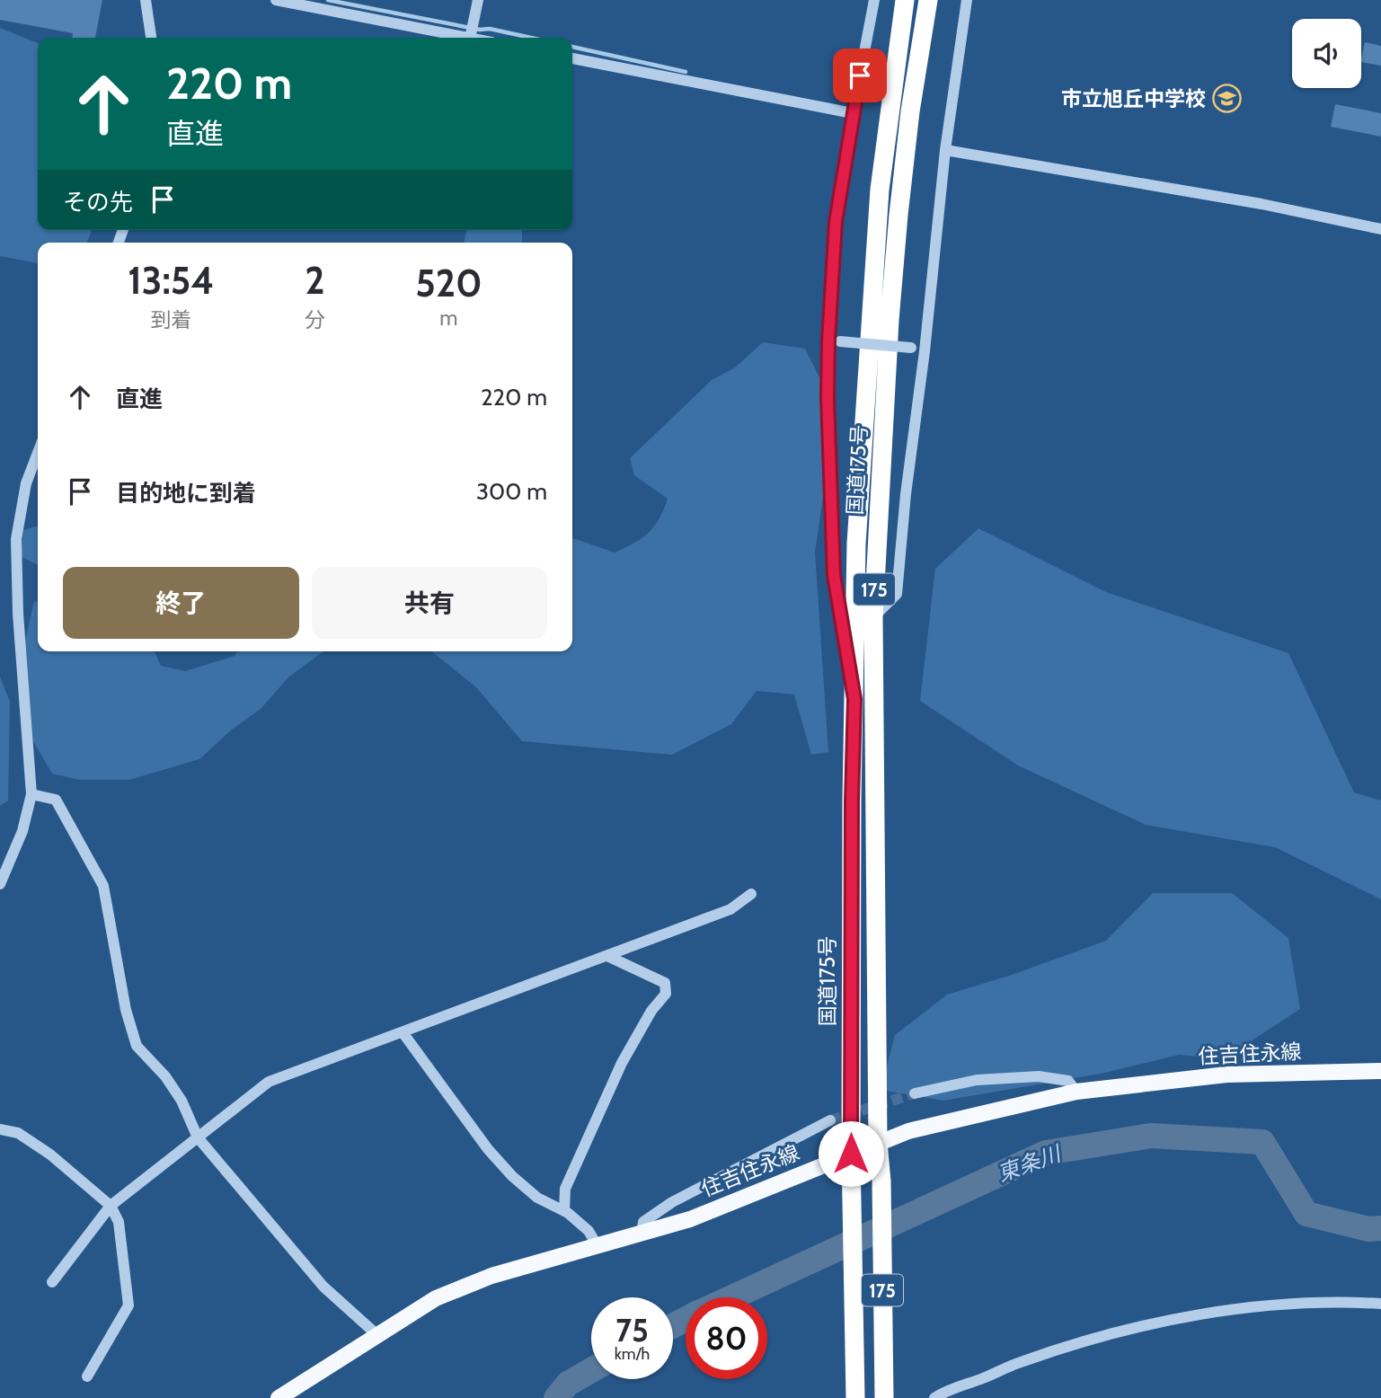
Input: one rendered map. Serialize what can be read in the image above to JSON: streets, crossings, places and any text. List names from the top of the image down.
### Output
{
  "streets": {
    "highway": ["国道175号", "175"],
    "main road": ["住吉住永線"]
  },
  "crossings": [
    ["国道175号", "住吉住永線"]
  ],
  "water": ["東条川"],
  "places": {
    "school or university": ["市立旭丘中学校"]
  },
  "page": {
    "turn": ["220 m", "直進"],
    "then": "その先",
    "eta": [
      "13:54",
      "到着",
      "2",
      "分",
      "520",
      "m"
    ],
    "list": [
      {
        "name": "直進",
        "value": "220 m"
      },
      {
        "name": "目的地に到着",
        "value": "300 m"
      }
    ],
    "buttons": ["終了", "共有"],
    "speed": "75 km/h",
    "limit": "80"
  }
}
